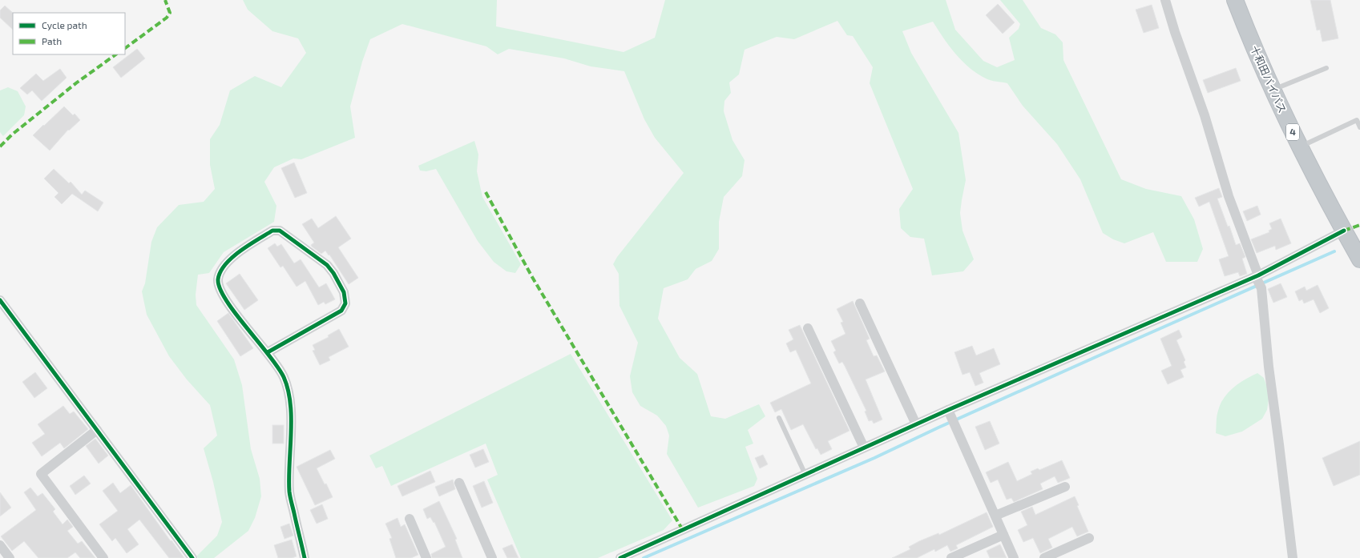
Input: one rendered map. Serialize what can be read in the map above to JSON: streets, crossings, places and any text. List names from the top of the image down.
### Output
{
  "streets": {
    "highway": ["十和田バイパス", "4"]
  },
  "legend": ["Cycle path", "Path"]
}
